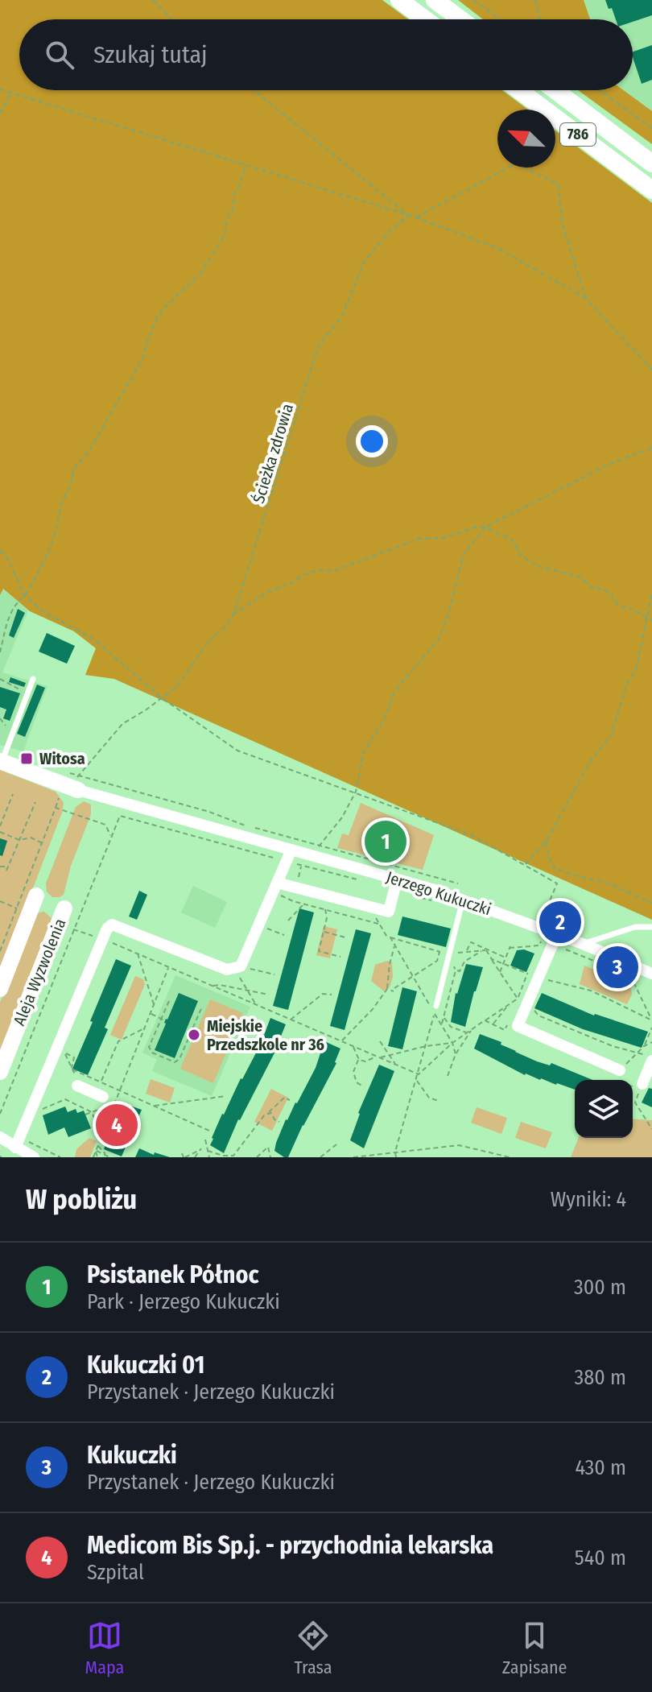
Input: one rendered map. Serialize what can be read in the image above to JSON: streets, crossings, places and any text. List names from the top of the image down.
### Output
{
  "streets": {
    "main road": ["786"],
    "street": ["Jerzego Kukuczki", "Aleja Wyzwolenia"],
    "path": ["Ścieżka zdrowia"]
  },
  "crossings": [
    ["Ścieżka zdrowia", "Jerzego Kukuczki"]
  ],
  "places": {
    "transit": ["Witosa"],
    "other": ["Miejskie Przedszkole nr 36"]
  },
  "north": "top left",
  "page": {
    "search": "Szukaj tutaj",
    "pins": [
      "1",
      "2",
      "3",
      "4"
    ],
    "heading": ["W pobliżu", "Wyniki: 4"],
    "list": [
      {
        "mark": "1",
        "name": "Psistanek Północ",
        "note": "Park · Jerzego Kukuczki",
        "value": "300 m"
      },
      {
        "mark": "2",
        "name": "Kukuczki 01",
        "note": "Przystanek · Jerzego Kukuczki",
        "value": "380 m"
      },
      {
        "mark": "3",
        "name": "Kukuczki",
        "note": "Przystanek · Jerzego Kukuczki",
        "value": "430 m"
      },
      {
        "mark": "4",
        "name": "Medicom Bis Sp.j. - przychodnia lekarska",
        "note": "Szpital",
        "value": "540 m"
      }
    ],
    "nav": ["Mapa", "Trasa", "Zapisane"]
  }
}
